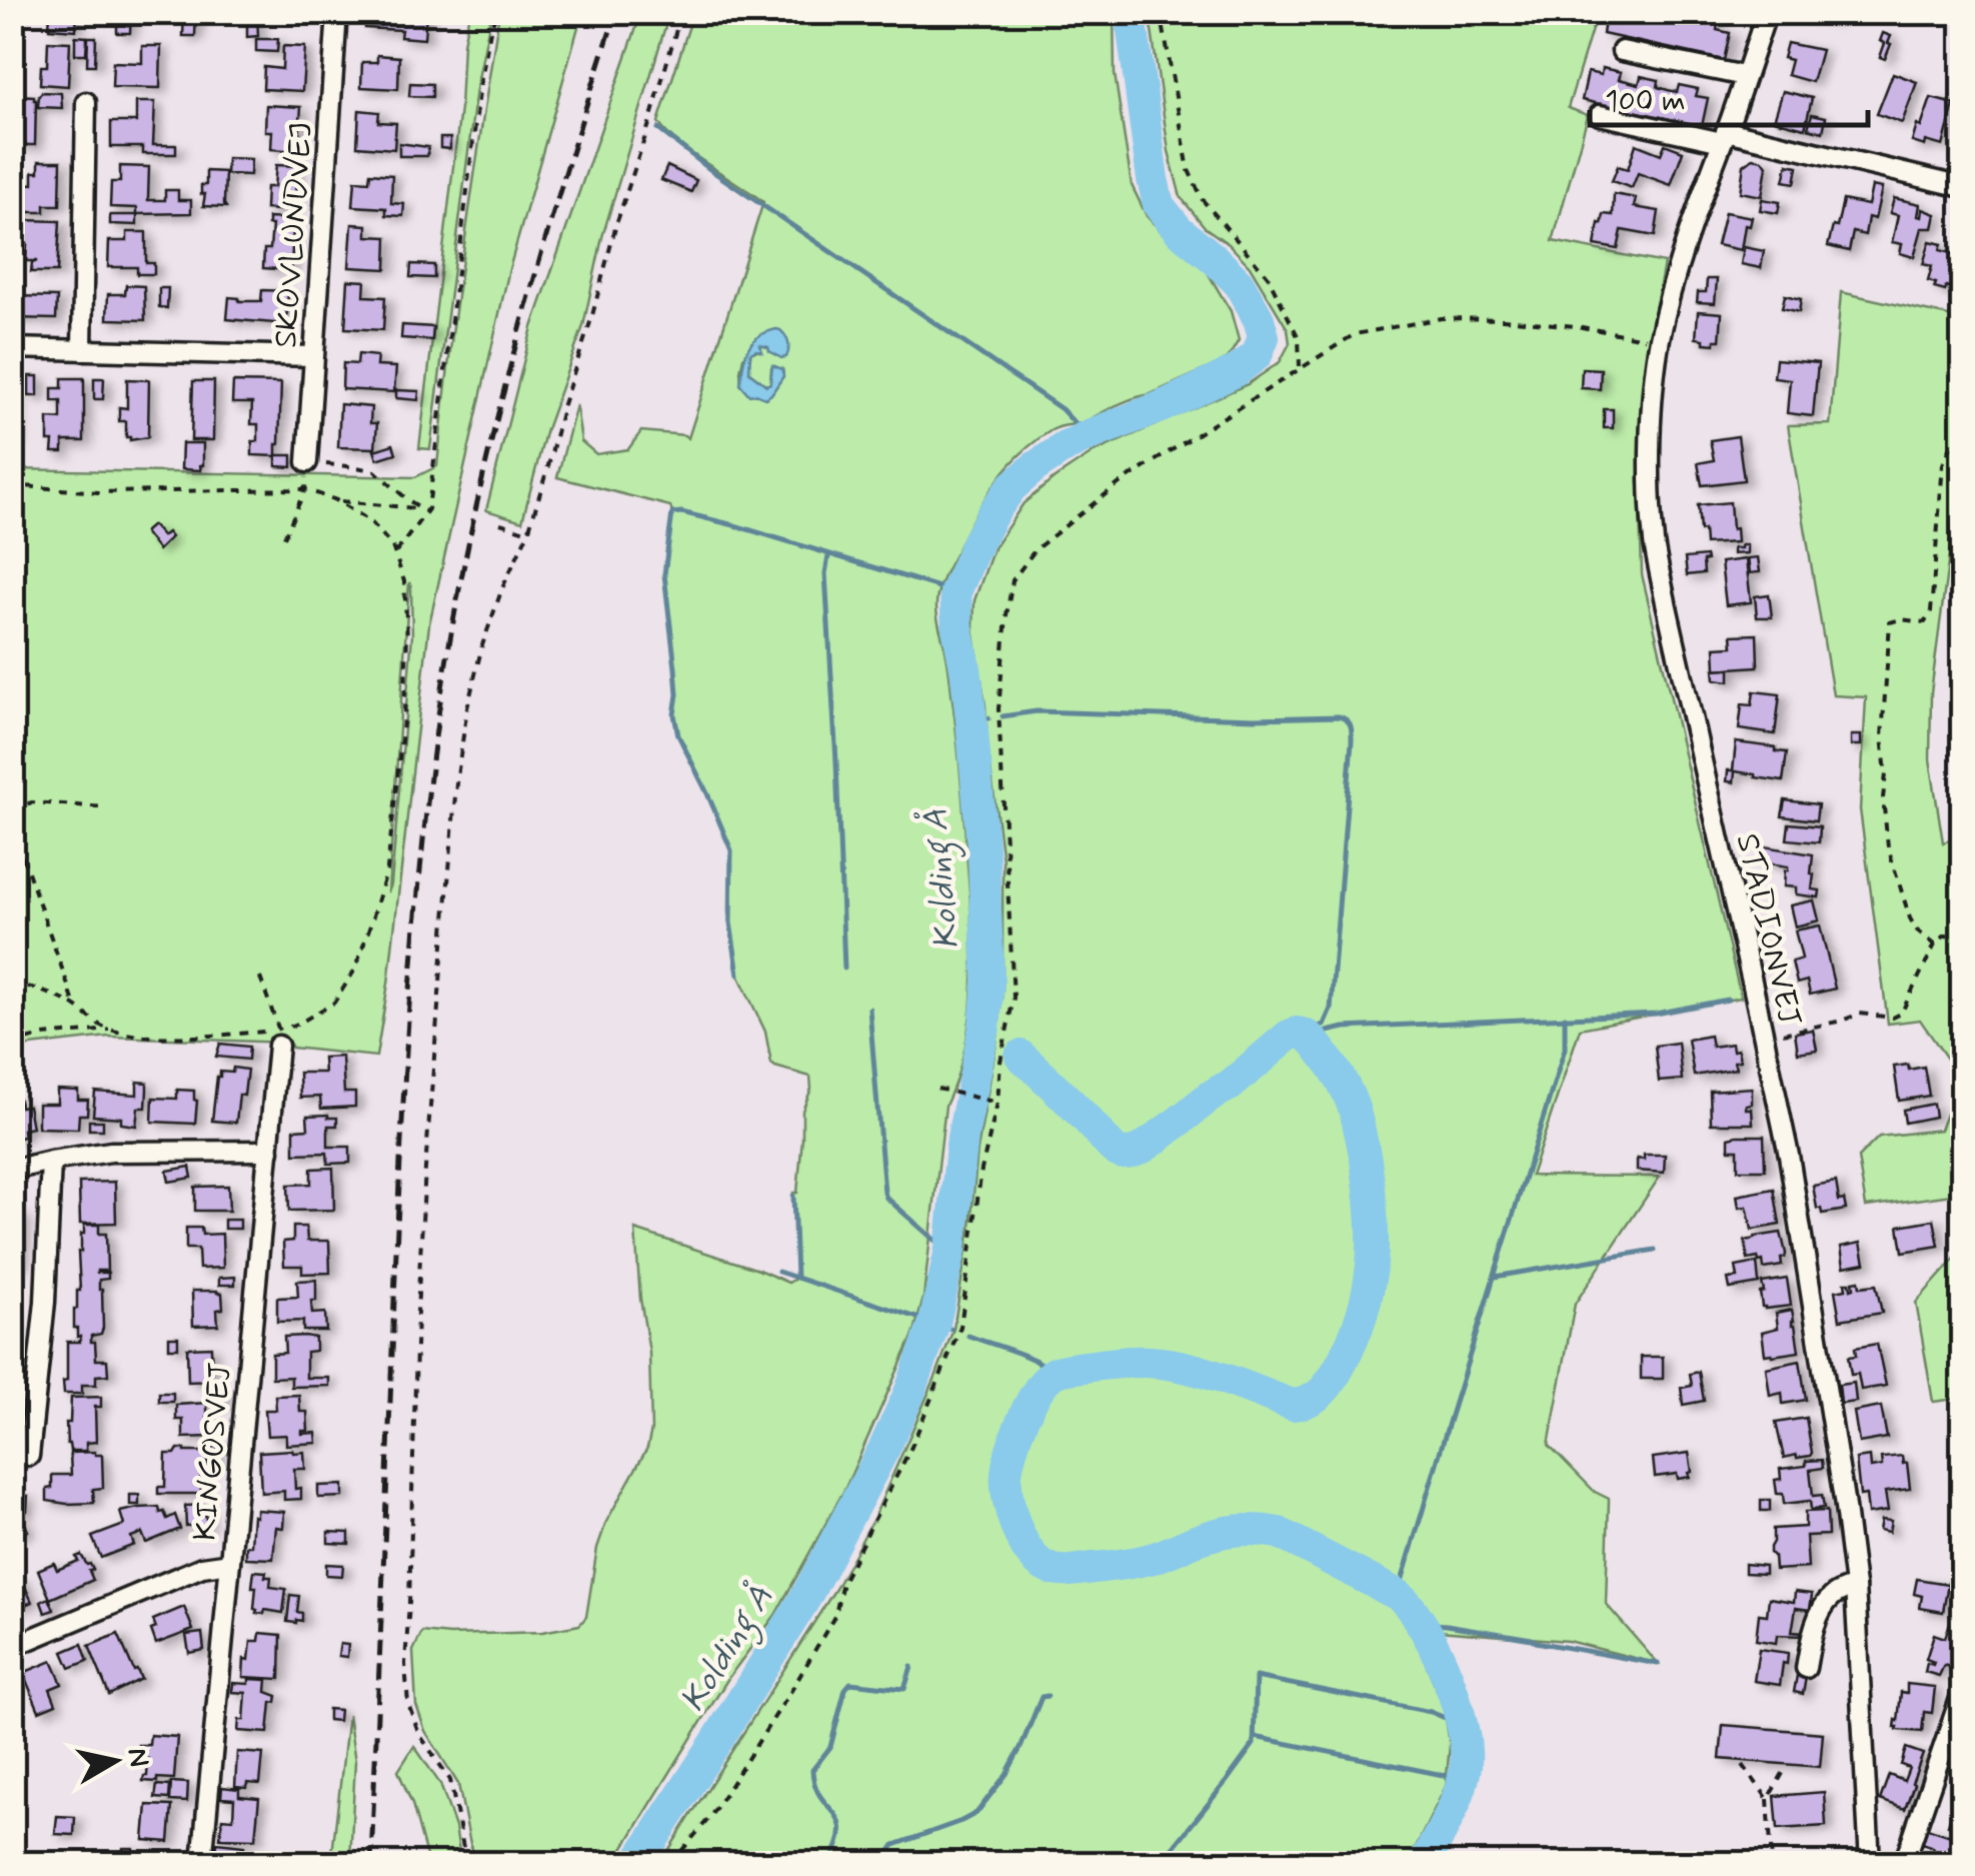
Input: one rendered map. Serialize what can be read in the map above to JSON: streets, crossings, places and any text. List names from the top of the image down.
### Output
{
  "streets": {
    "street": ["SKOVLUNDVEJ", "STADIONVEJ", "KINGOSVEJ"]
  },
  "water": ["Kolding Å"],
  "scale_bar": "100 m",
  "north": "right"
}
